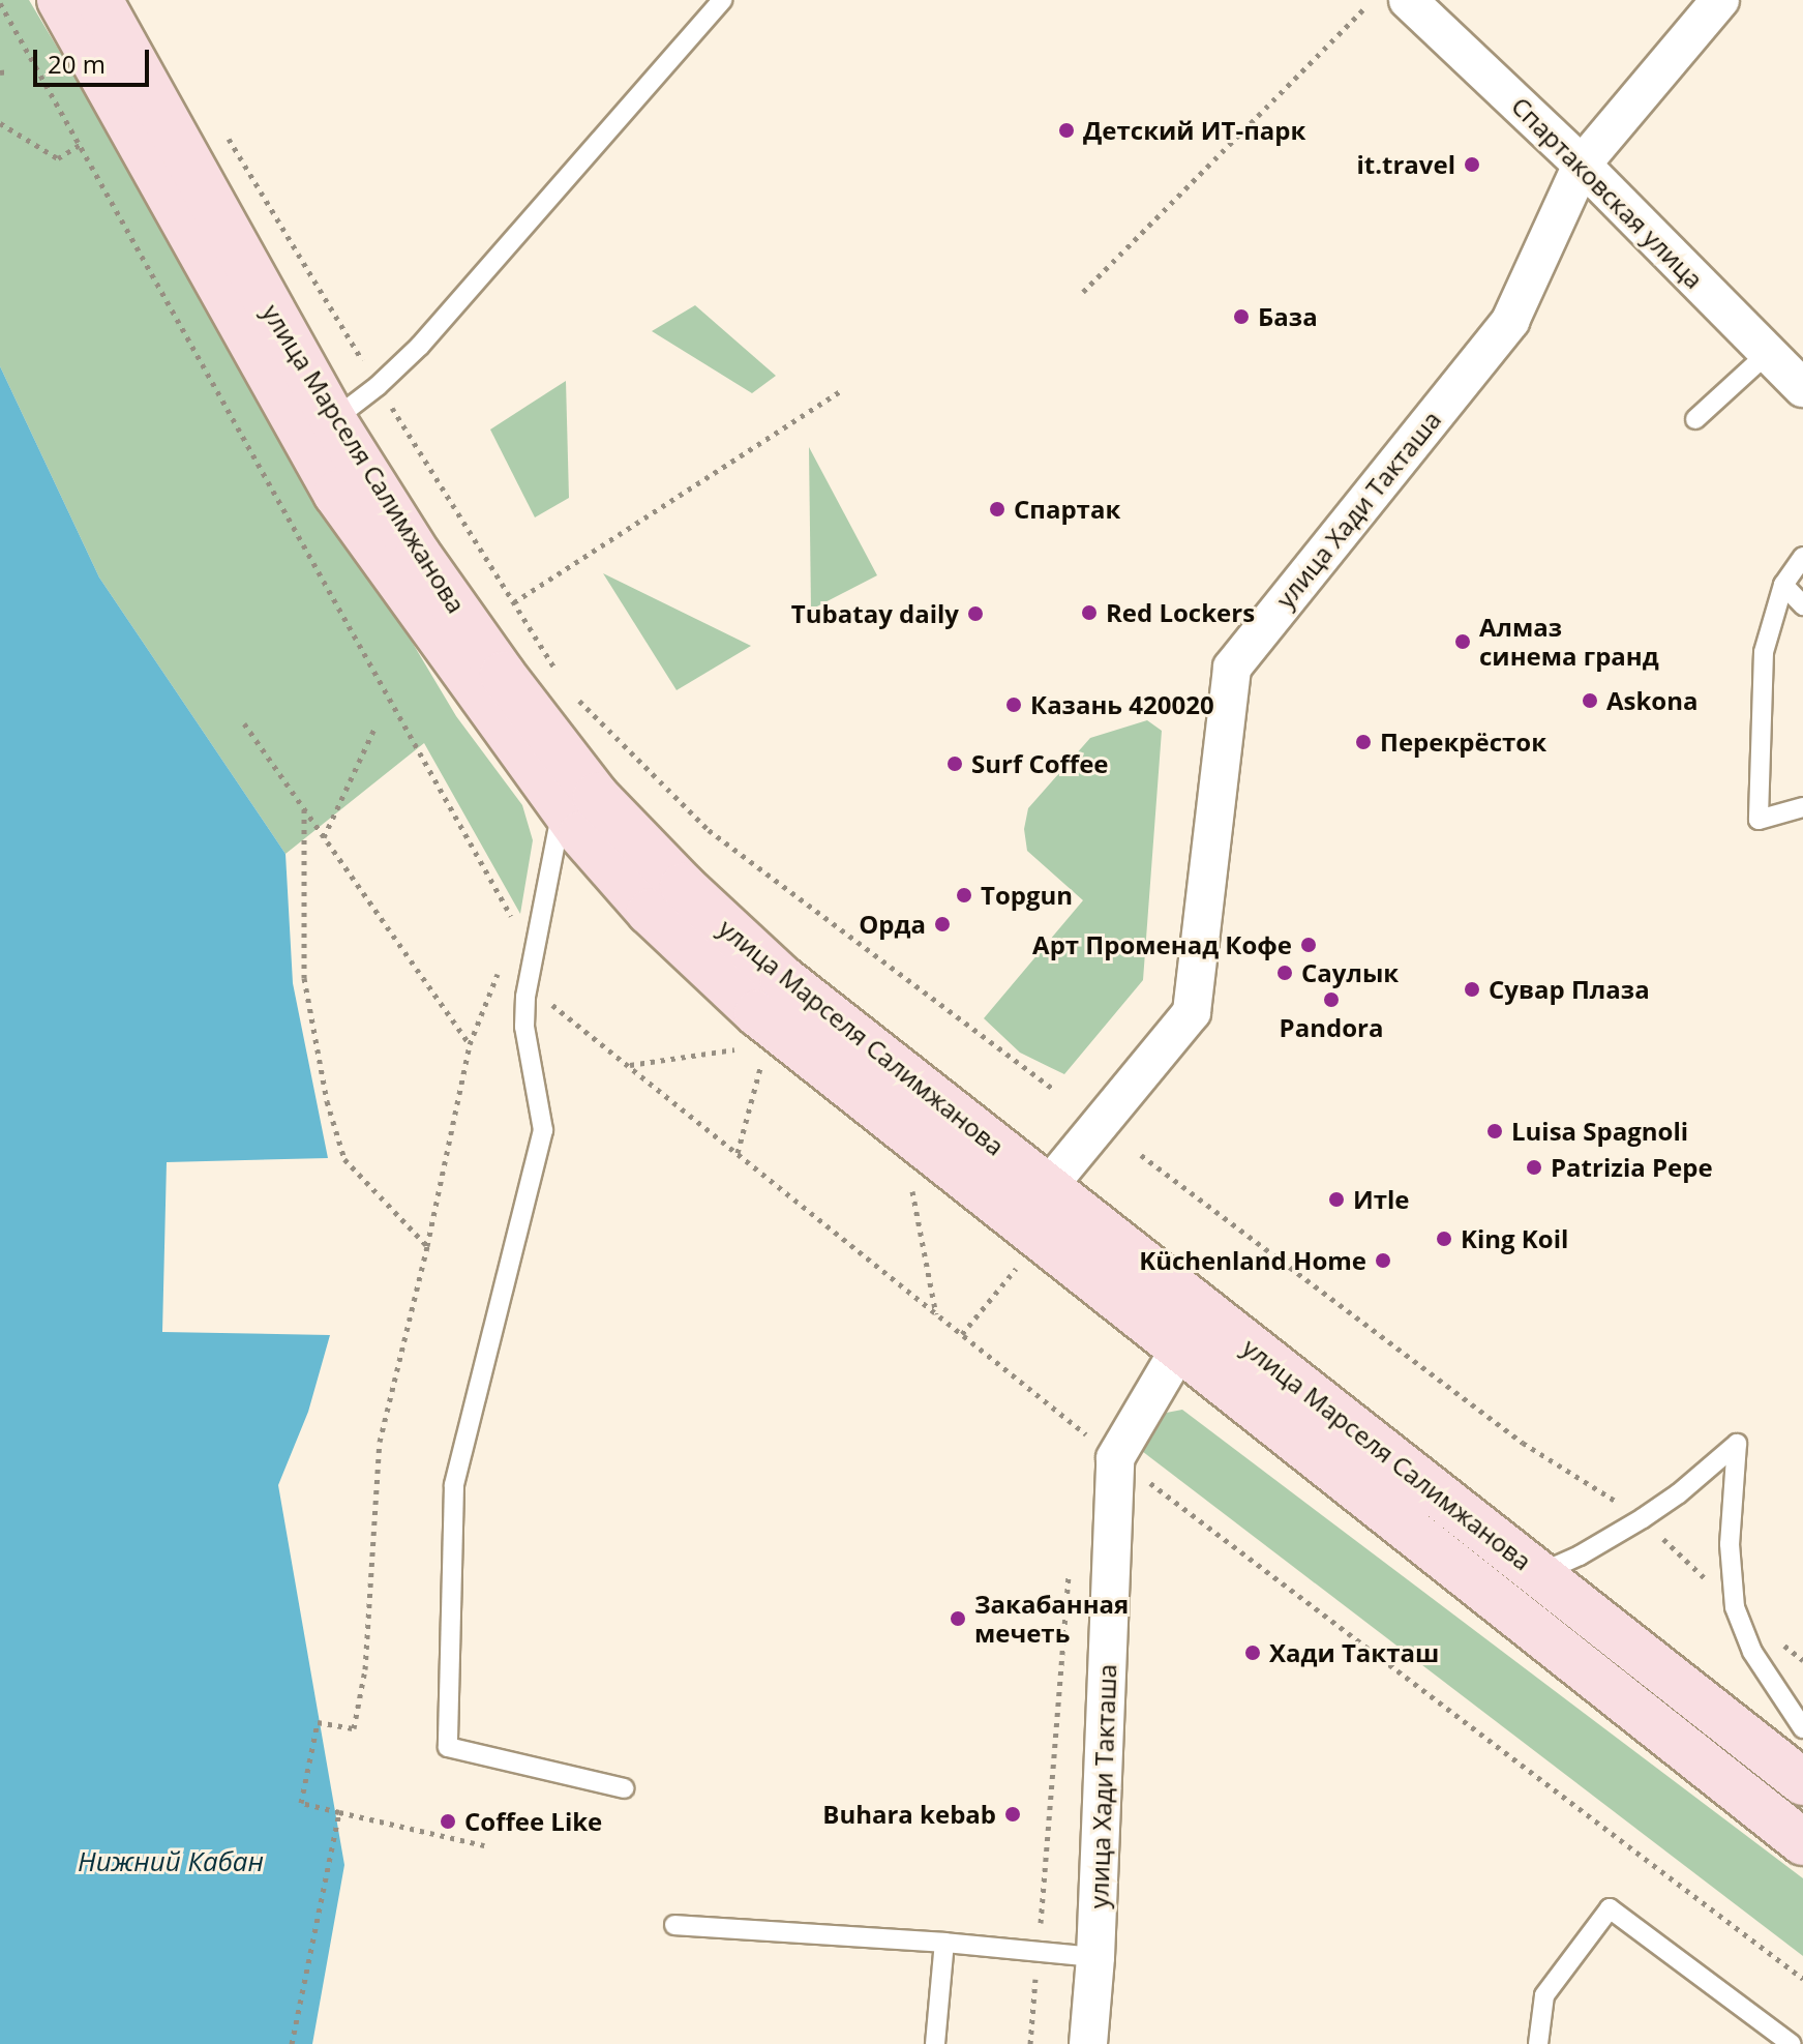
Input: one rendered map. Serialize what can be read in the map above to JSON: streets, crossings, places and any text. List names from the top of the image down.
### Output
{
  "streets": {
    "main road": ["улица Марселя Салимжанова"],
    "street": ["Спартаковская улица", "улица Хади Такташа"]
  },
  "crossings": [
    ["Спартаковская улица", "улица Хади Такташа"],
    ["улица Марселя Салимжанова", "улица Хади Такташа"]
  ],
  "water": ["Нижний Кабан"],
  "places": [
    "Детский ИТ-парк",
    "it.travel",
    "База",
    "Спартак",
    "Red Lockers",
    "Tubatay daily",
    "Алмаз синема гранд",
    "Askona",
    "Казань 420020",
    "Перекрёсток",
    "Surf Coffee",
    "Topgun",
    "Орда",
    "Арт Променад Кофе",
    "Саулык",
    "Сувар Плаза",
    "Pandora",
    "Luisa Spagnoli",
    "Patrizia Pepe",
    "Итle",
    "King Koil",
    "Küchenland Home",
    "Закабанная мечеть",
    "Хади Такташ",
    "Buhara kebab",
    "Coffee Like"
  ],
  "scale_bar": "20 m"
}
